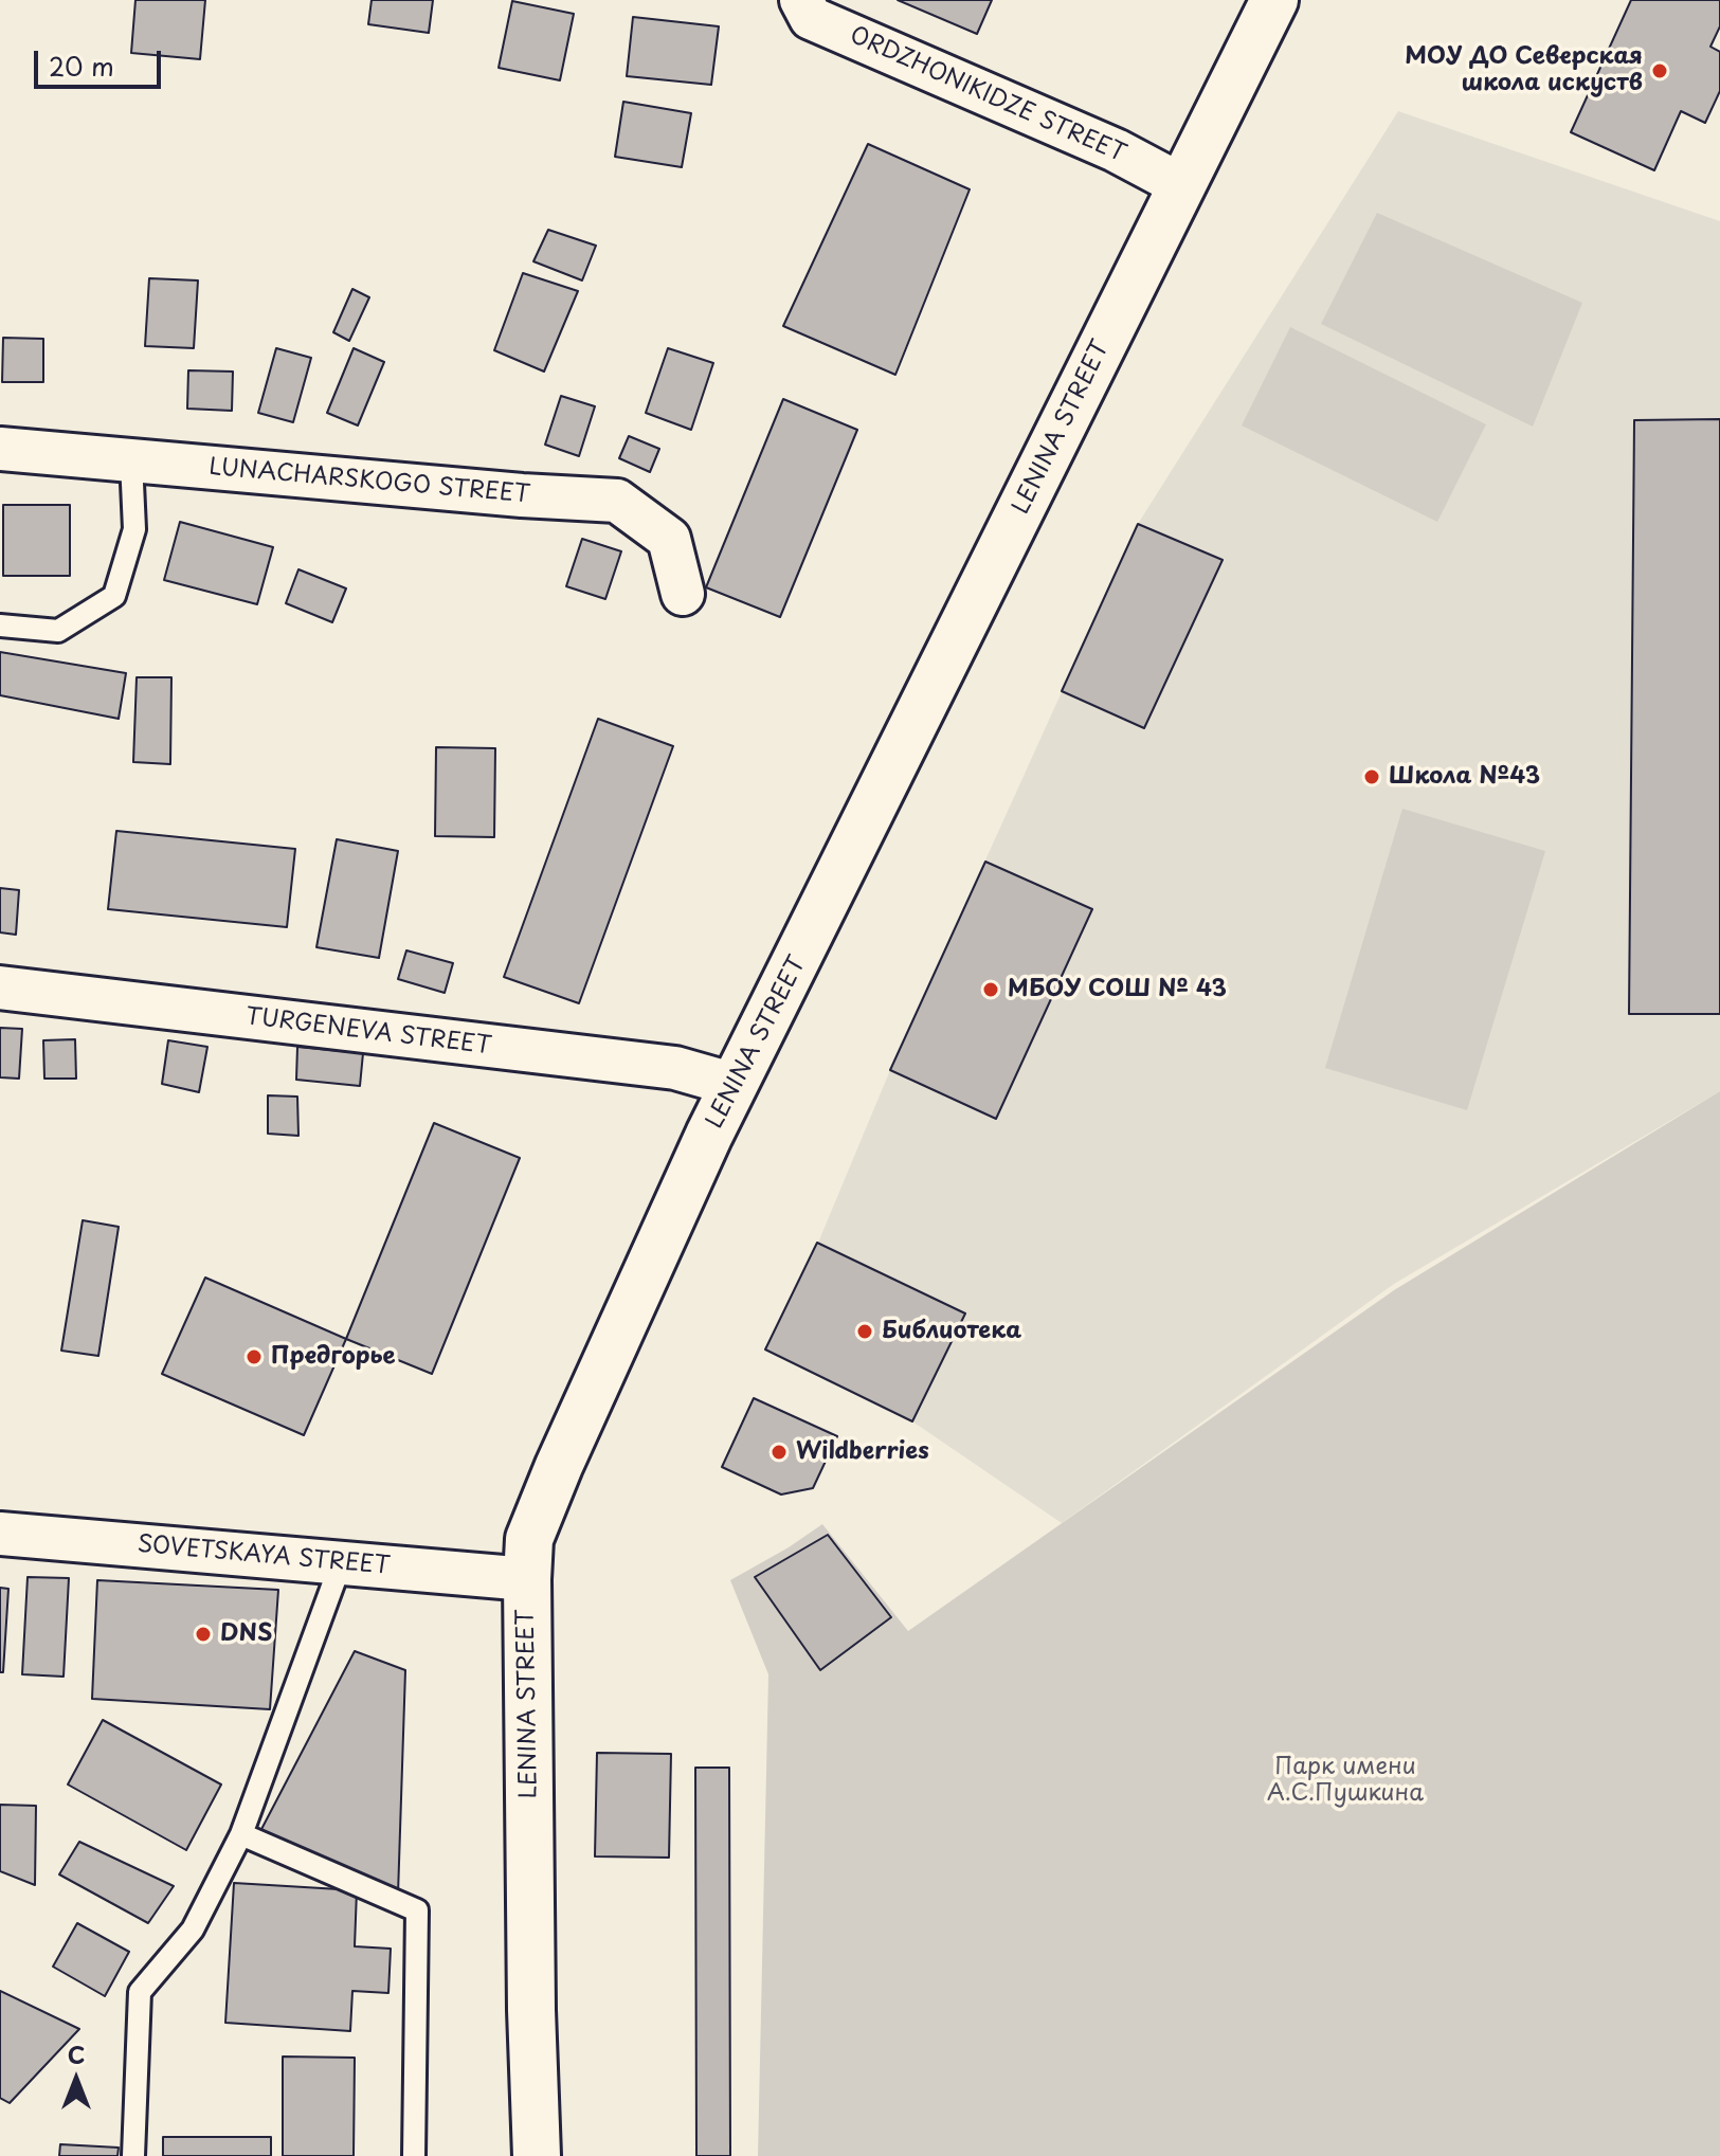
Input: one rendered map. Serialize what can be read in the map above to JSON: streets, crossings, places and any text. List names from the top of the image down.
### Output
{
  "streets": {
    "street": [
      "ORDZHONIKIDZE STREET",
      "LENINA STREET",
      "LUNACHARSKOGO STREET",
      "TURGENEVA STREET",
      "SOVETSKAYA STREET"
    ]
  },
  "crossings": [
    ["ORDZHONIKIDZE STREET", "LENINA STREET"],
    ["LENINA STREET", "TURGENEVA STREET"],
    ["LENINA STREET", "SOVETSKAYA STREET"]
  ],
  "parks": ["Парк имени А.С.Пушкина"],
  "places": [
    "МОУ ДО Северская школа искуств",
    "Школа №43",
    "МБОУ СОШ № 43",
    "Библиотека",
    "Предгорье",
    "Wildberries",
    "DNS"
  ],
  "scale_bar": "20 m",
  "north": "top"
}
